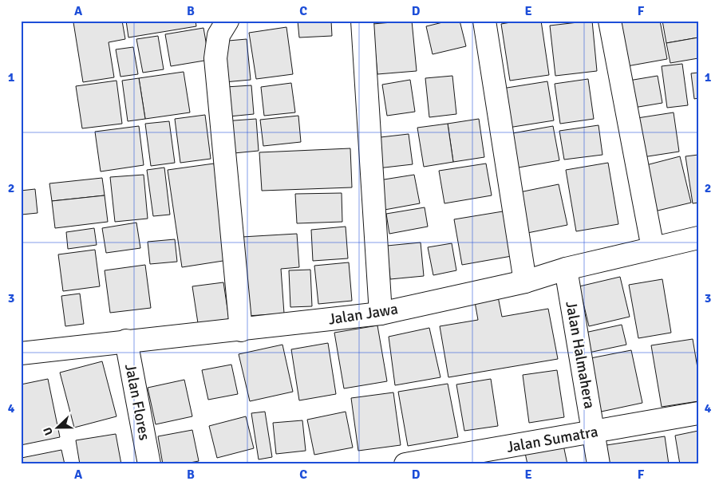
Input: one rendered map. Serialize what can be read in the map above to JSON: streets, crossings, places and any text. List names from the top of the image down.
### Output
{
  "streets": {
    "street": [
      "Jalan Jawa",
      "Jalan Halmahera",
      "Jalan Flores",
      "Jalan Sumatra"
    ]
  },
  "crossings": [
    ["Jalan Jawa", "Jalan Halmahera"],
    ["Jalan Jawa", "Jalan Flores"],
    ["Jalan Halmahera", "Jalan Sumatra"]
  ],
  "north": "left",
  "grid": {
    "columns": [
      "A",
      "B",
      "C",
      "D",
      "E",
      "F"
    ],
    "rows": [
      "1",
      "2",
      "3",
      "4"
    ]
  }
}
